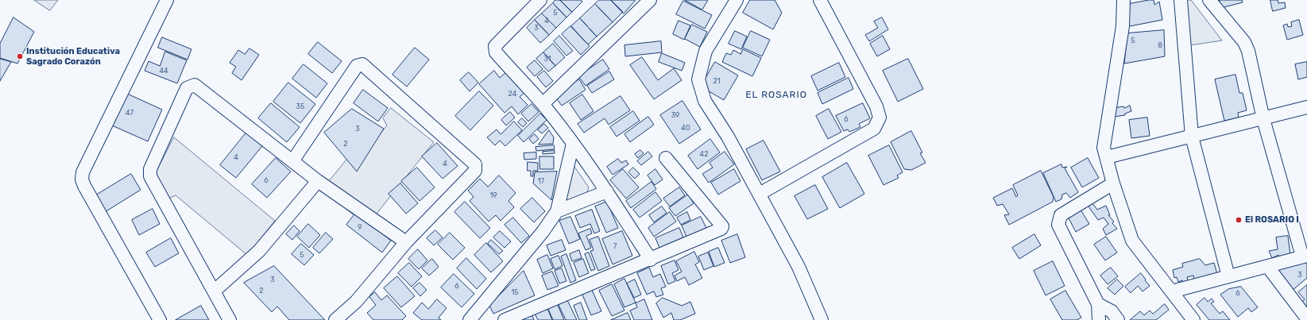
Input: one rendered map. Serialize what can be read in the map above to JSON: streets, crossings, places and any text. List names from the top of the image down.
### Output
{
  "districts": ["EL ROSARIO"],
  "places": ["Institución Educativa Sagrado Corazón", "El ROSARIO I"],
  "house_numbers": [
    "5",
    "4",
    "3",
    "5",
    "8",
    "31",
    "44",
    "21",
    "24",
    "35",
    "47",
    "39",
    "6",
    "40",
    "3",
    "2",
    "42",
    "4",
    "4",
    "6",
    "17",
    "19",
    "9",
    "7",
    "5",
    "3",
    "3",
    "6",
    "2",
    "15",
    "6"
  ]
}
